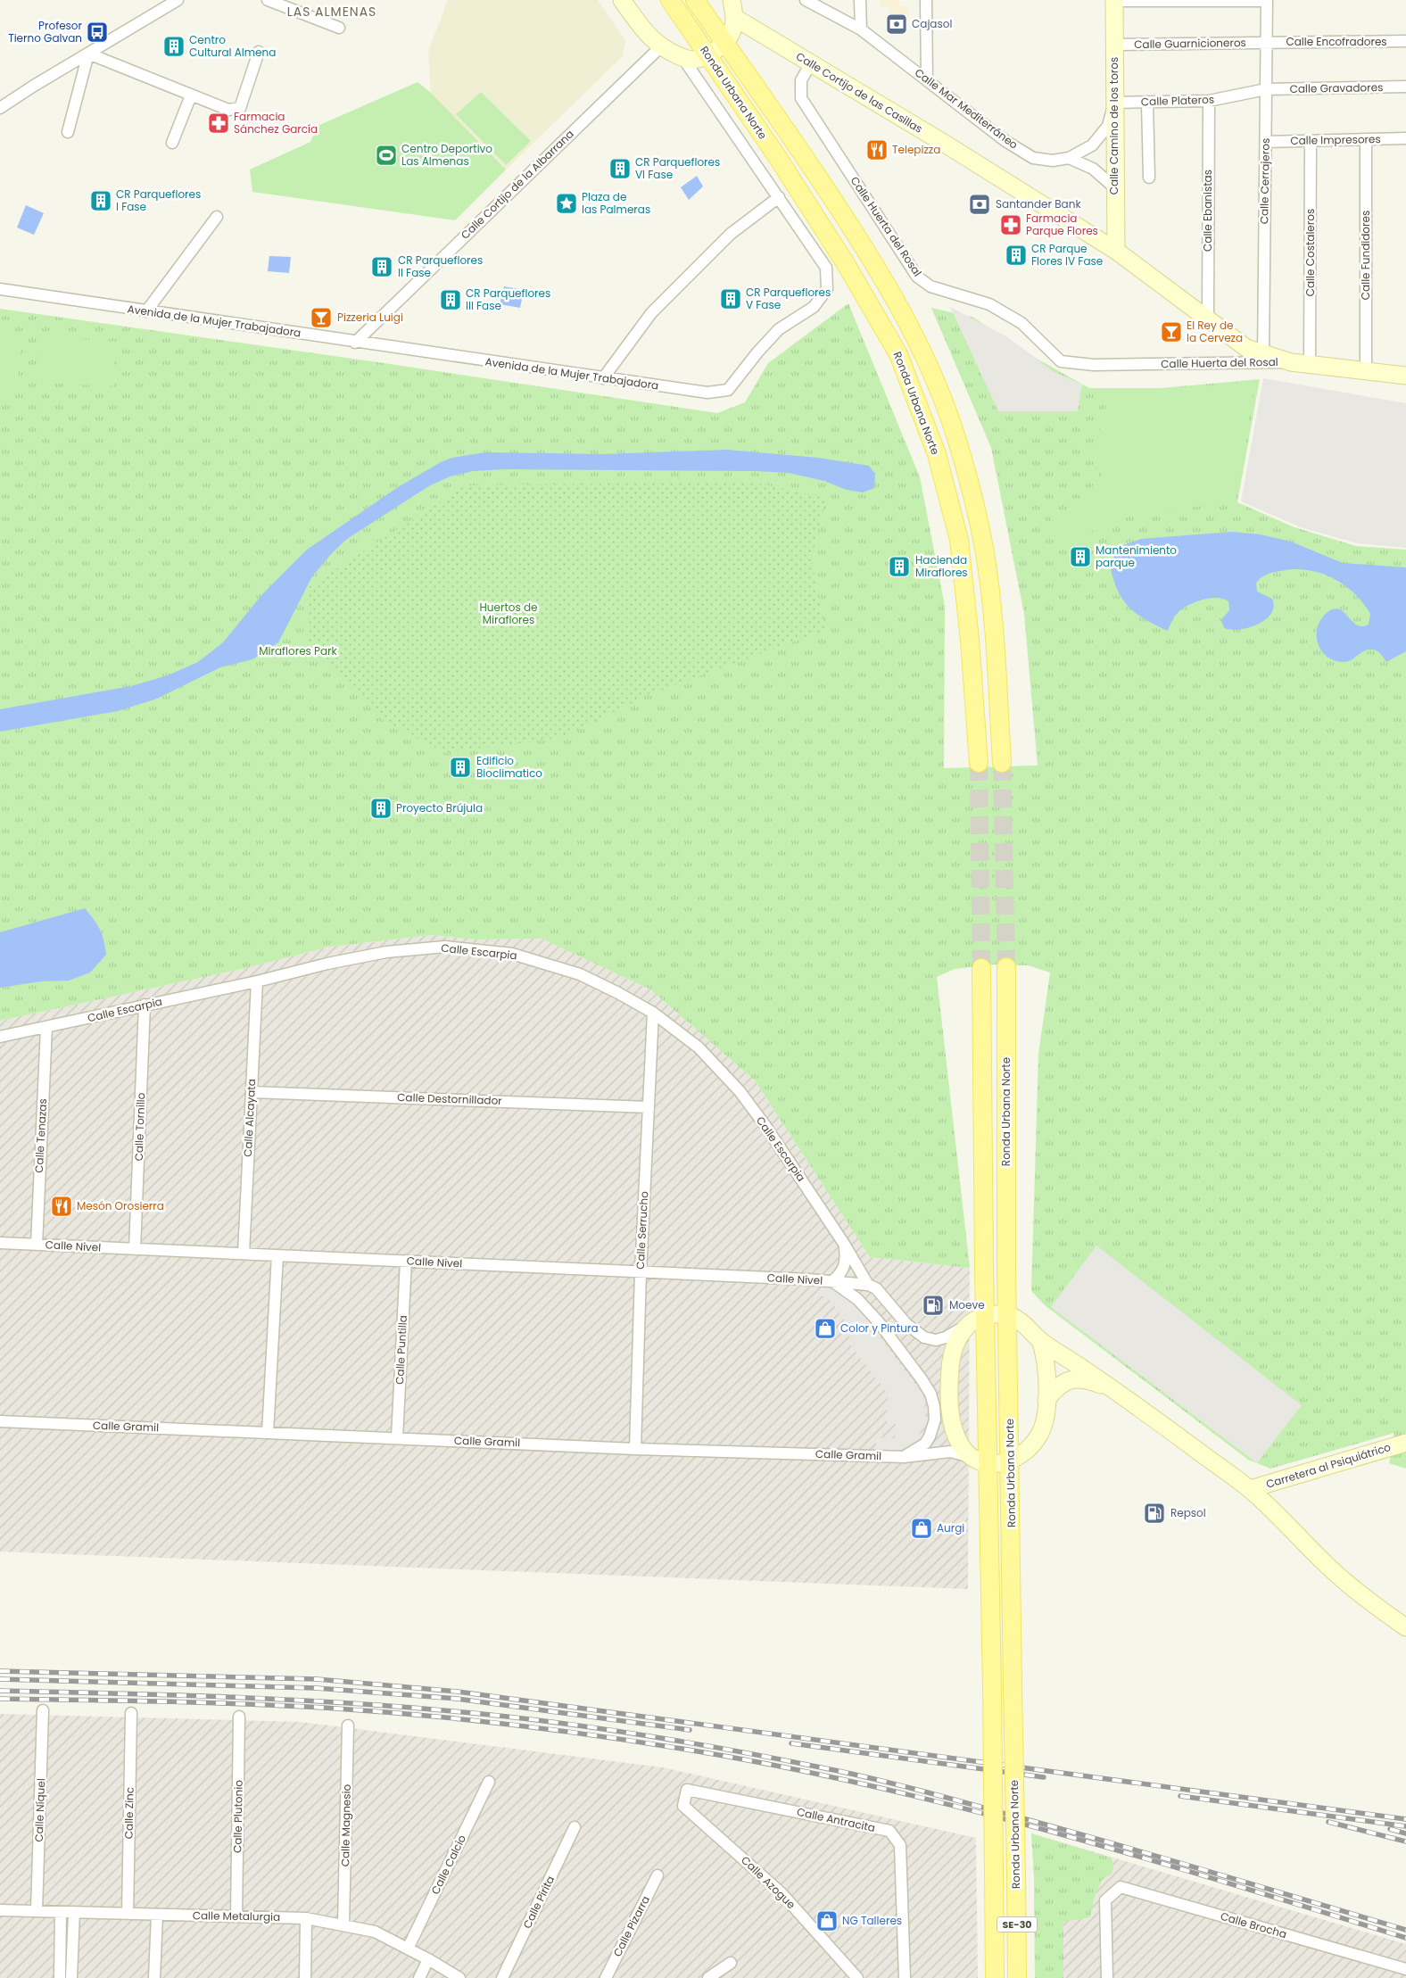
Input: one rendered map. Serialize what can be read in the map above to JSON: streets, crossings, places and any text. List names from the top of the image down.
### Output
{
  "streets": {
    "main road": ["Ronda Urbana Norte", "SE-30"],
    "street": [
      "Calle Encofradores",
      "Calle Guarnicioneros",
      "Calle Gravadores",
      "Calle Cortijo de las Casillas",
      "Calle Plateros",
      "Calle Mar Mediterráneo",
      "Calle Camino de los toros",
      "Calle Impresores",
      "Calle Cerrajeros",
      "Calle Cortijo de la Albarrana",
      "Calle Ebanistas",
      "Calle Huerta del Rosal",
      "Calle Costaleros",
      "Calle Fundidores",
      "Avenida de la Mujer Trabajadora",
      "Calle Escarpia",
      "Calle Destornillador",
      "Calle Alcayata",
      "Calle Tornillo",
      "Calle Tenazas",
      "Calle Serrucho",
      "Calle Nivel",
      "Calle Puntilla",
      "Calle Gramil",
      "Carretera al Psiquiátrico",
      "Calle Níquel",
      "Calle Zinc",
      "Calle Plutonio",
      "Calle Antracita",
      "Calle Magnesio",
      "Calle Calcio",
      "Calle Azogue",
      "Calle Pirita",
      "Calle Metalurgia",
      "Calle Brocha",
      "Calle Pizarra"
    ]
  },
  "crossings": [
    ["Calle Encofradores", "Calle Guarnicioneros"],
    ["Calle Encofradores", "Calle Cerrajeros"],
    ["Calle Guarnicioneros", "Calle Camino de los toros"],
    ["Calle Guarnicioneros", "Calle Cerrajeros"],
    ["Calle Gravadores", "Calle Plateros"],
    ["Calle Gravadores", "Calle Cerrajeros"],
    ["Ronda Urbana Norte", "Calle Gramil"],
    ["Calle Cortijo de las Casillas", "Calle Camino de los toros"],
    ["Calle Cortijo de las Casillas", "Calle Cerrajeros"],
    ["Calle Cortijo de las Casillas", "Calle Ebanistas"],
    ["Calle Cortijo de las Casillas", "Calle Huerta del Rosal"],
    ["Calle Cortijo de las Casillas", "Calle Costaleros"],
    ["Calle Cortijo de las Casillas", "Calle Fundidores"],
    ["Calle Plateros", "Calle Mar Mediterráneo"],
    ["Calle Plateros", "Calle Camino de los toros"],
    ["Calle Plateros", "Calle Cerrajeros"],
    ["Calle Plateros", "Calle Ebanistas"],
    ["Calle Mar Mediterráneo", "Calle Camino de los toros"],
    ["Calle Impresores", "Calle Cerrajeros"],
    ["Calle Impresores", "Calle Costaleros"],
    ["Calle Impresores", "Calle Fundidores"],
    ["Calle Cerrajeros", "Calle Huerta del Rosal"],
    ["Calle Cortijo de la Albarrana", "Avenida de la Mujer Trabajadora"],
    ["Calle Escarpia", "Calle Alcayata"],
    ["Calle Escarpia", "Calle Tornillo"],
    ["Calle Escarpia", "Calle Tenazas"],
    ["Calle Escarpia", "Calle Serrucho"],
    ["Calle Escarpia", "Calle Nivel"],
    ["Calle Destornillador", "Calle Alcayata"],
    ["Calle Destornillador", "Calle Serrucho"],
    ["Calle Alcayata", "Calle Nivel"],
    ["Calle Tornillo", "Calle Nivel"],
    ["Calle Tenazas", "Calle Nivel"],
    ["Calle Serrucho", "Calle Nivel"],
    ["Calle Serrucho", "Calle Gramil"],
    ["Calle Nivel", "Calle Puntilla"],
    ["Calle Puntilla", "Calle Gramil"],
    ["Calle Níquel", "Calle Metalurgia"],
    ["Calle Zinc", "Calle Metalurgia"],
    ["Calle Plutonio", "Calle Metalurgia"],
    ["Calle Antracita", "Calle Azogue"],
    ["Calle Magnesio", "Calle Metalurgia"],
    ["Calle Calcio", "Calle Metalurgia"]
  ],
  "districts": ["LAS ALMENAS"],
  "parks": ["Huertos de Miraflores", "Miraflores Park"],
  "places": {
    "bank": ["Cajasol", "Santander Bank"],
    "bus stop": ["Profesor Tierno Galvan"],
    "building": [
      "Centro Cultural Almena",
      "CR Parqueflores VI Fase",
      "CR Parqueflores I Fase",
      "CR Parque Flores IV Fase",
      "CR Parqueflores II Fase",
      "CR Parqueflores V Fase",
      "CR Parqueflores III Fase",
      "Mantenimiento parque",
      "Hacienda Miraflores",
      "Edificio Bioclimatico",
      "Proyecto Brújula"
    ],
    "pharmacy": ["Farmacia Sánchez García", "Farmacia Parque Flores"],
    "restaurant": ["Telepizza", "Mesón Orosierra"],
    "sports": ["Centro Deportivo Las Almenas"],
    "place": ["Plaza de las Palmeras"],
    "bar": ["Pizzeria Luigi", "El Rey de la Cerveza"],
    "fuel station": ["Moeve", "Repsol"],
    "shop": ["Color y Pintura", "Aurgi", "NG Talleres"]
  }
}
